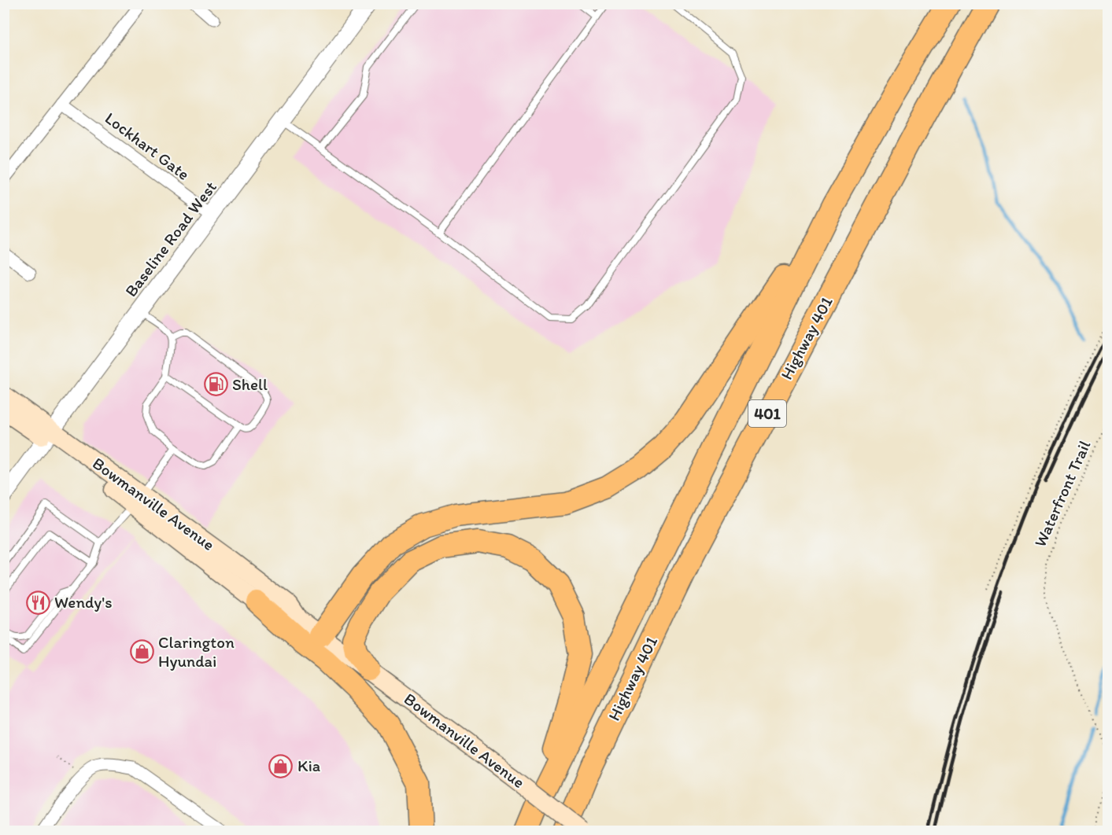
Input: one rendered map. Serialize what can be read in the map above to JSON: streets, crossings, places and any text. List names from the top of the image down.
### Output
{
  "streets": {
    "highway": ["Highway 401", "401"],
    "main road": ["Bowmanville Avenue"],
    "street": ["Lockhart Gate", "Baseline Road West"],
    "path": ["Waterfront Trail"]
  },
  "crossings": [
    ["Lockhart Gate", "Baseline Road West"],
    ["Baseline Road West", "Bowmanville Avenue"]
  ],
  "places": {
    "fuel station": ["Shell"],
    "restaurant": ["Wendy's"],
    "shop": ["Clarington Hyundai", "Kia"]
  }
}
